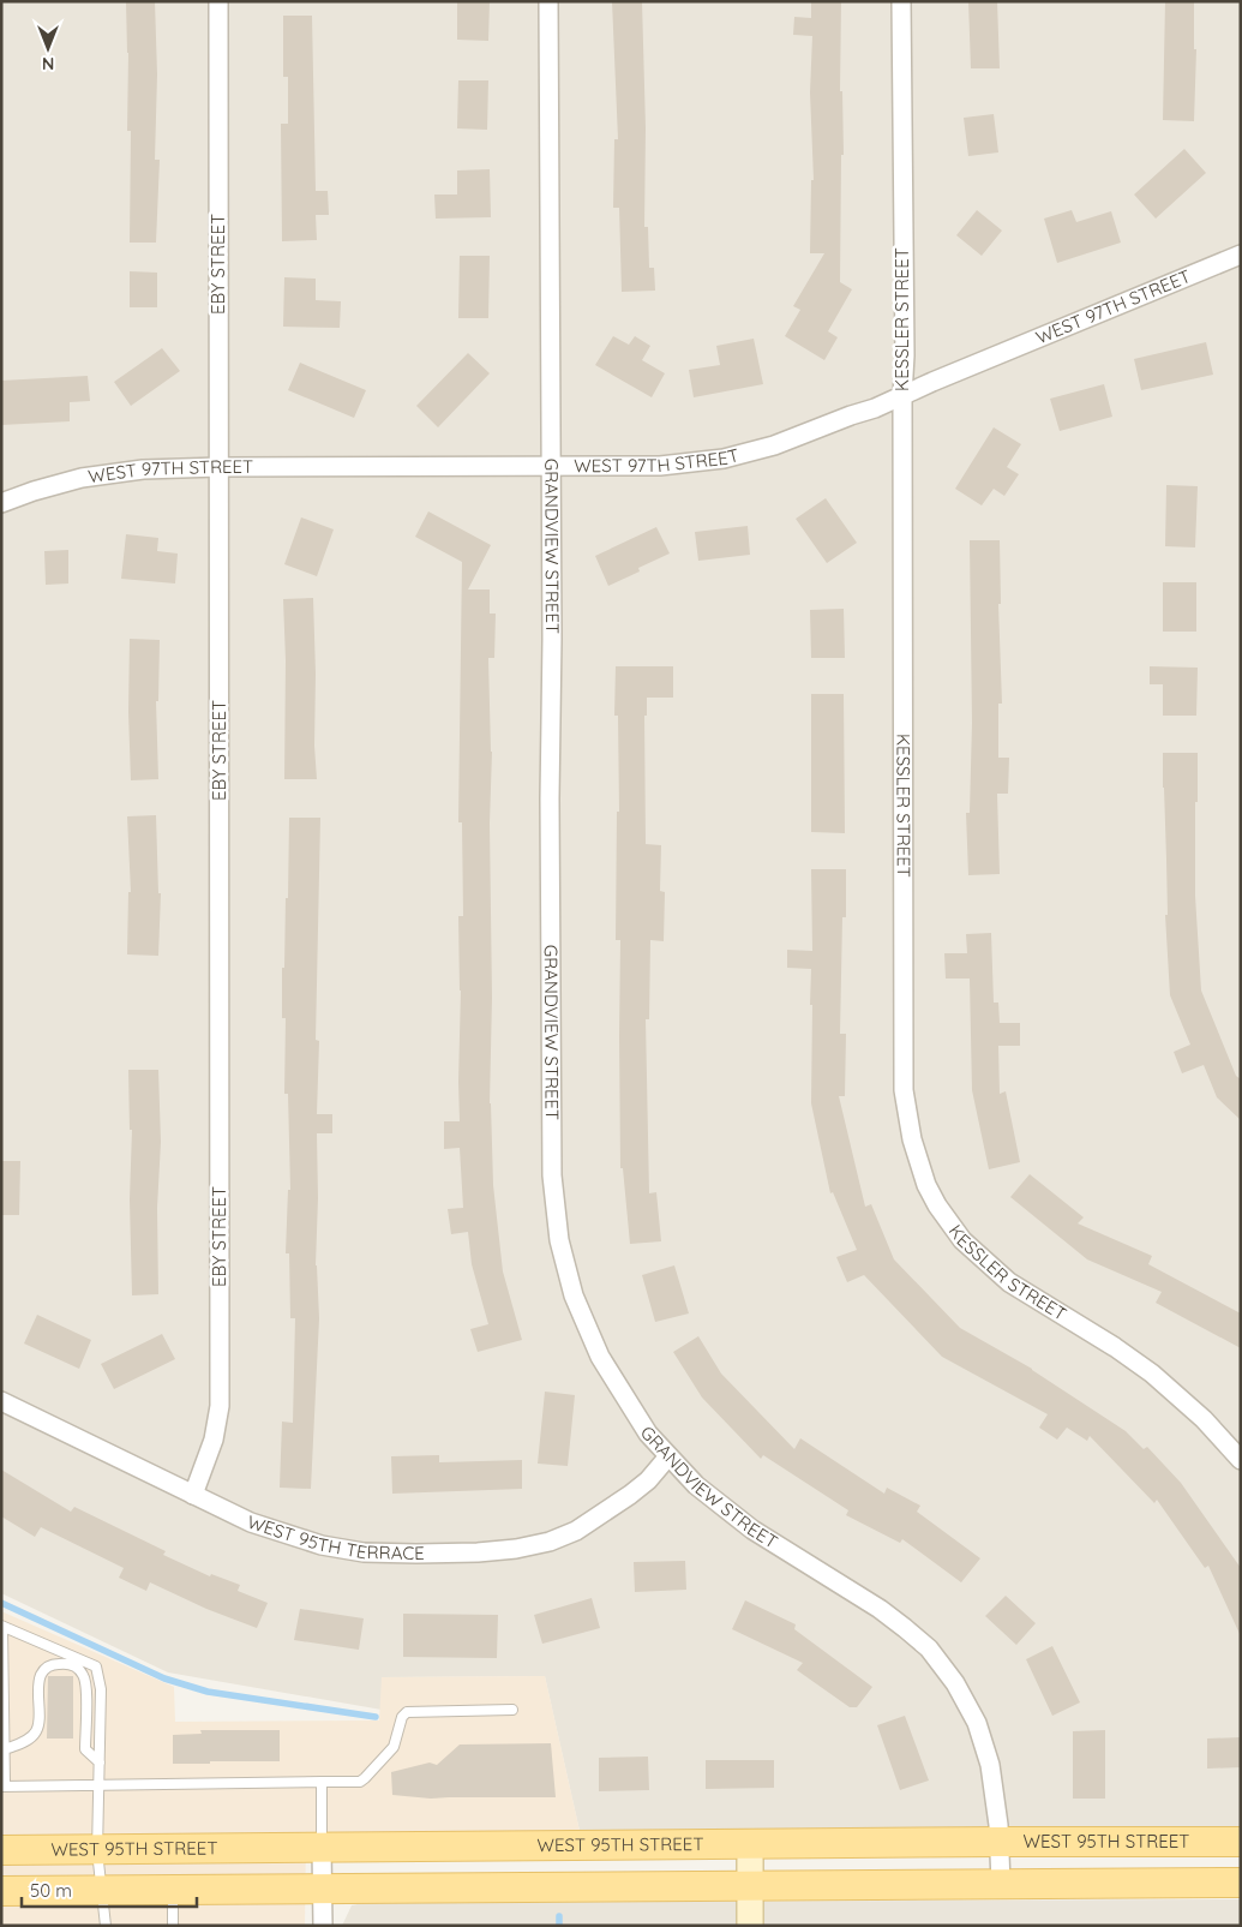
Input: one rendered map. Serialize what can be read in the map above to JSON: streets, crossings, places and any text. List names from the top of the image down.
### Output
{
  "streets": {
    "main road": ["WEST 95TH STREET"],
    "street": [
      "EBY STREET",
      "WEST 97TH STREET",
      "KESSLER STREET",
      "GRANDVIEW STREET",
      "WEST 95TH TERRACE"
    ]
  },
  "crossings": [
    ["EBY STREET", "WEST 97TH STREET"],
    ["EBY STREET", "WEST 95TH TERRACE"],
    ["WEST 97TH STREET", "KESSLER STREET"],
    ["WEST 97TH STREET", "GRANDVIEW STREET"],
    ["GRANDVIEW STREET", "WEST 95TH TERRACE"],
    ["GRANDVIEW STREET", "WEST 95TH STREET"]
  ],
  "scale_bar": "50 m",
  "north": "bottom"
}
